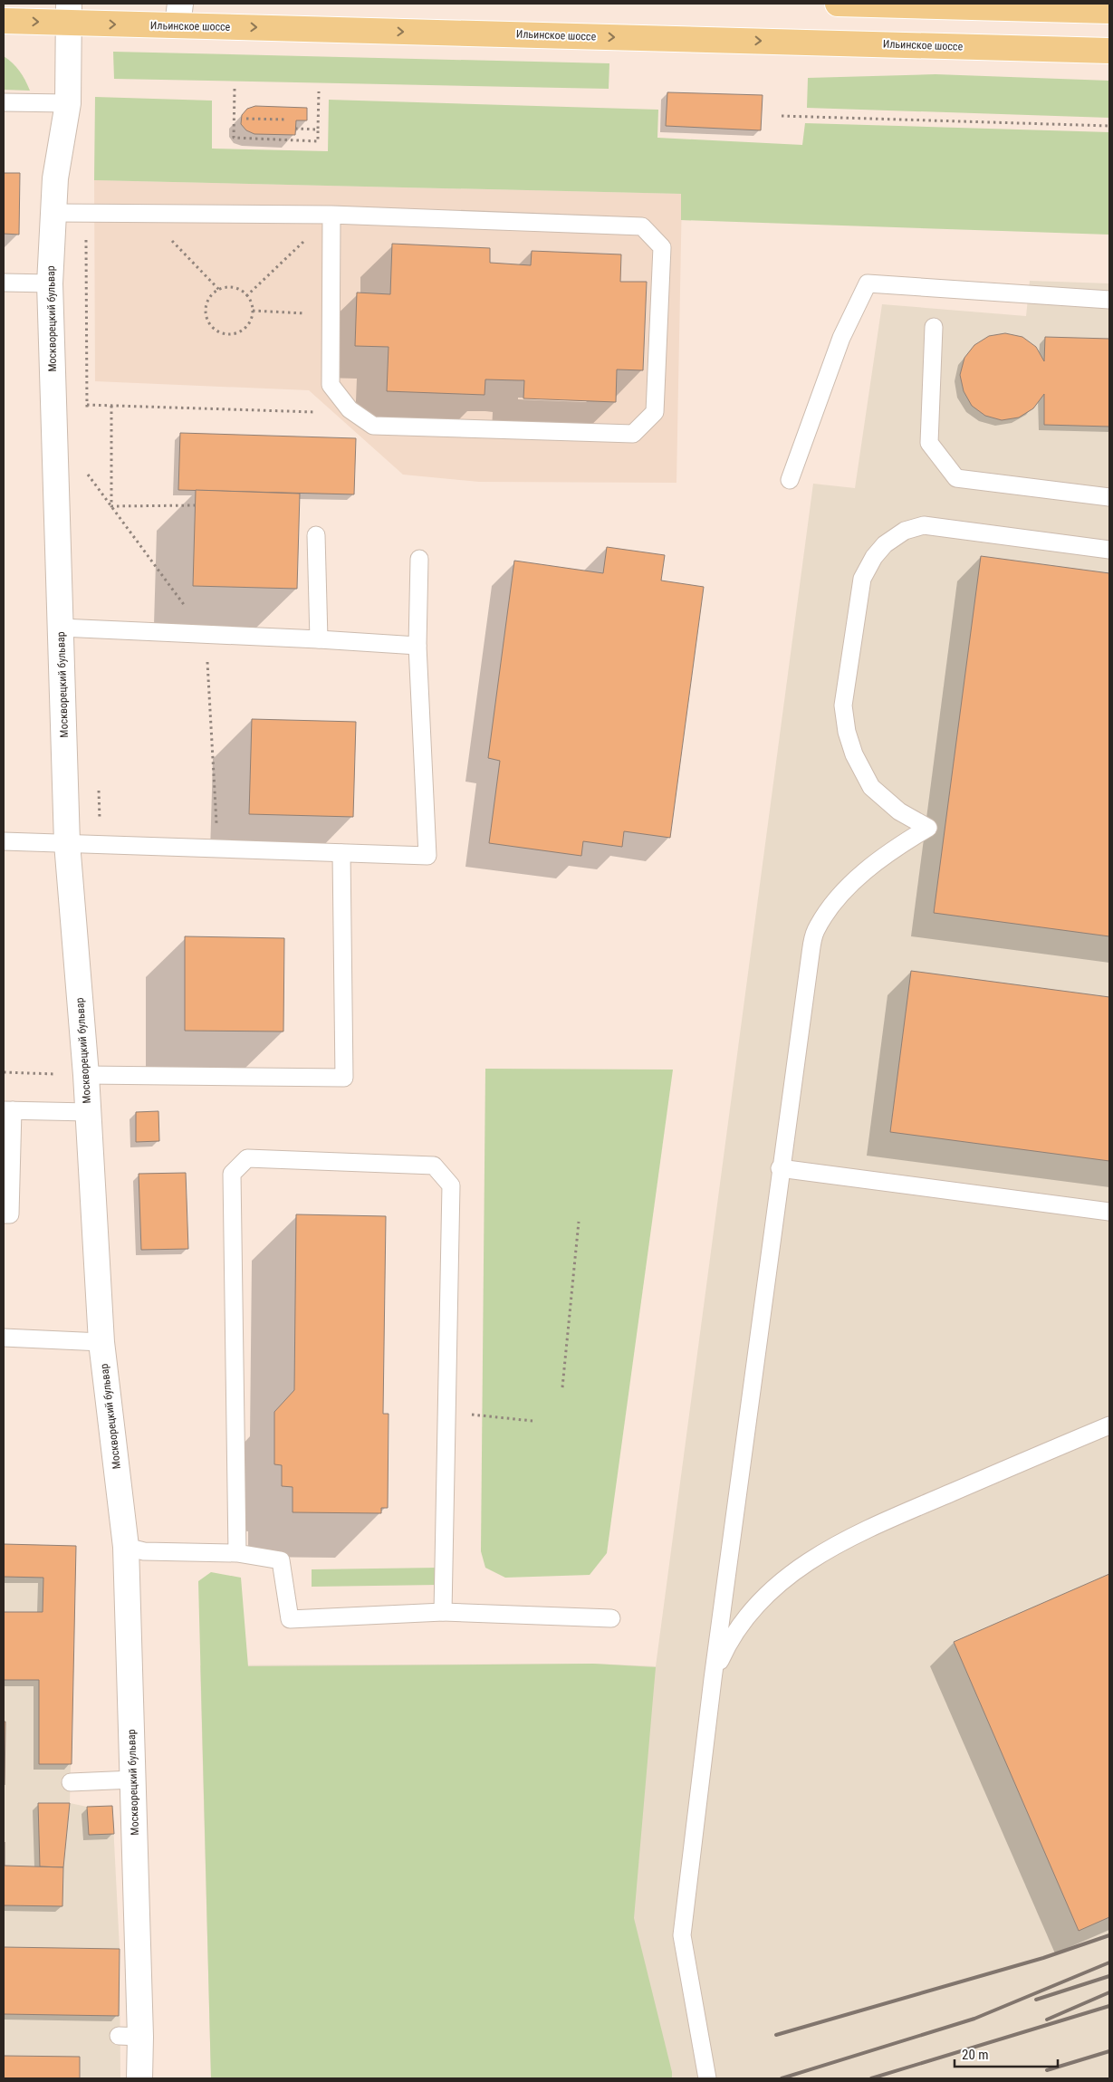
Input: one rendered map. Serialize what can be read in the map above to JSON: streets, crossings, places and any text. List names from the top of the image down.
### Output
{
  "streets": {
    "main road": ["Ильинское шоссе"],
    "street": ["Москворецкий бульвар"]
  },
  "crossings": [
    ["Ильинское шоссе", "Москворецкий бульвар"]
  ],
  "one_way": ["Ильинское шоссе"],
  "scale_bar": "20 m"
}
